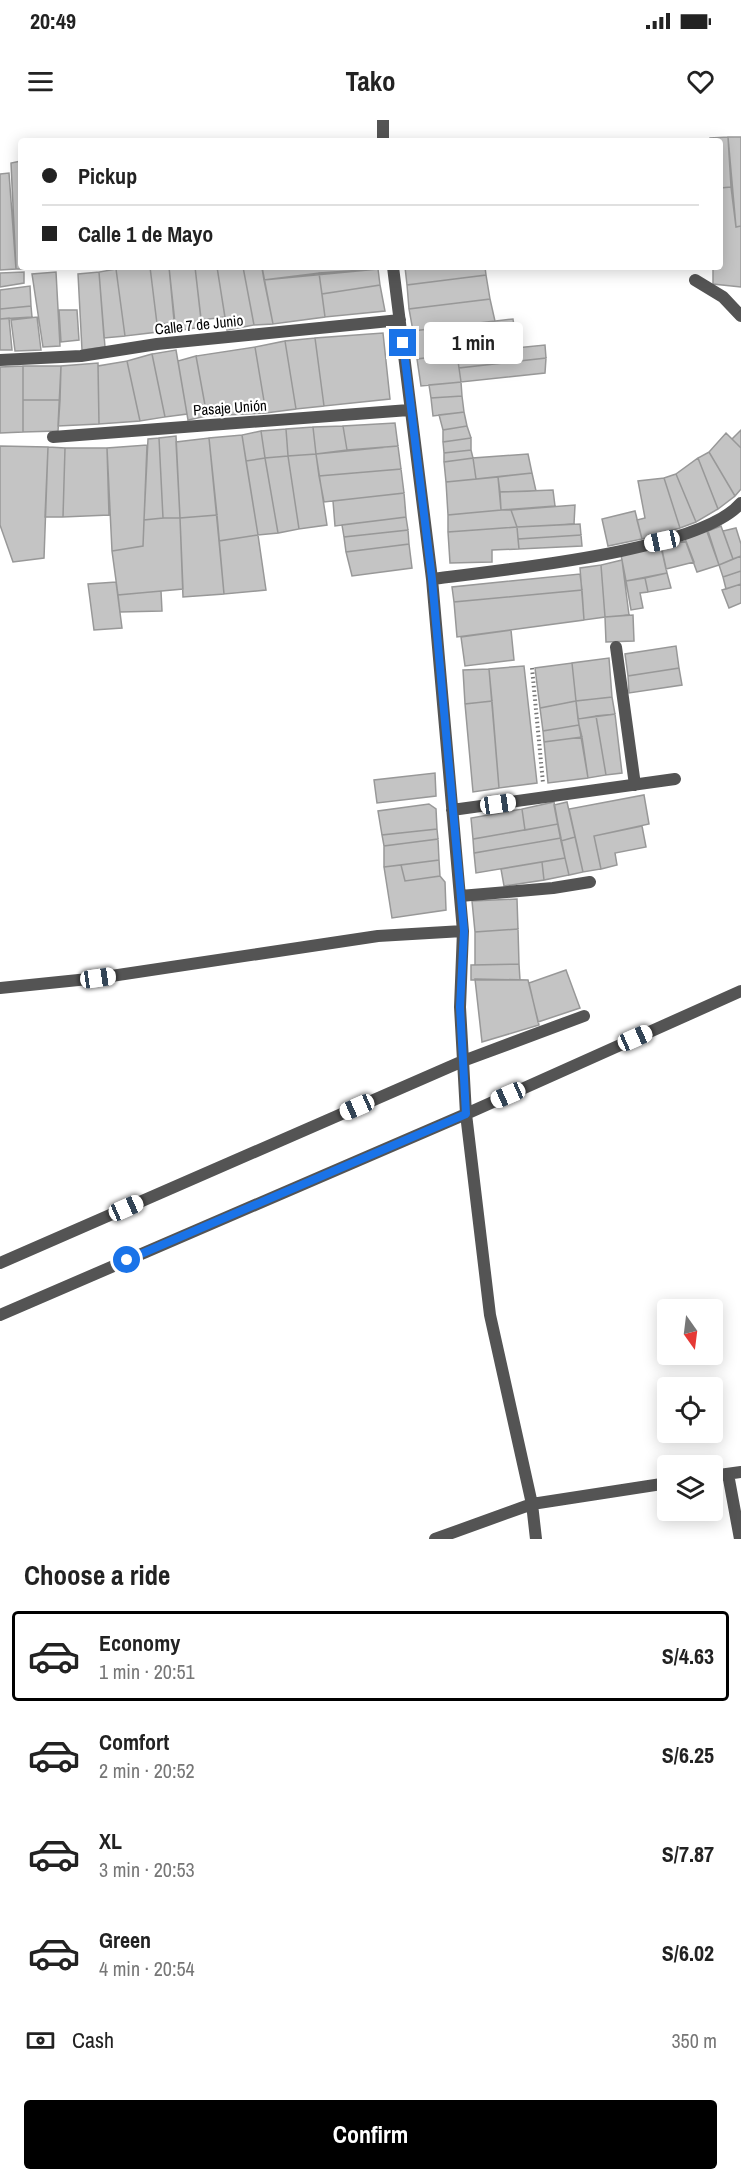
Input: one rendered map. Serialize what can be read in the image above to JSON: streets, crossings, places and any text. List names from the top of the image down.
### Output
{
  "streets": {
    "street": ["Calle 7 de Junio", "Pasaje Unión"]
  },
  "north": "bottom",
  "page": {
    "status": "20:49",
    "header": "Tako",
    "banner": ["Pickup", "Calle 1 de Mayo"],
    "bubble": "1 min",
    "heading": "Choose a ride",
    "list": [
      {
        "name": "Economy",
        "note": "1 min · 20:51",
        "value": "S/4.63"
      },
      {
        "name": "Comfort",
        "note": "2 min · 20:52",
        "value": "S/6.25"
      },
      {
        "name": "XL",
        "note": "3 min · 20:53",
        "value": "S/7.87"
      },
      {
        "name": "Green",
        "note": "4 min · 20:54",
        "value": "S/6.02"
      }
    ],
    "pay": ["Cash", "350 m"],
    "buttons": "Confirm"
  }
}
